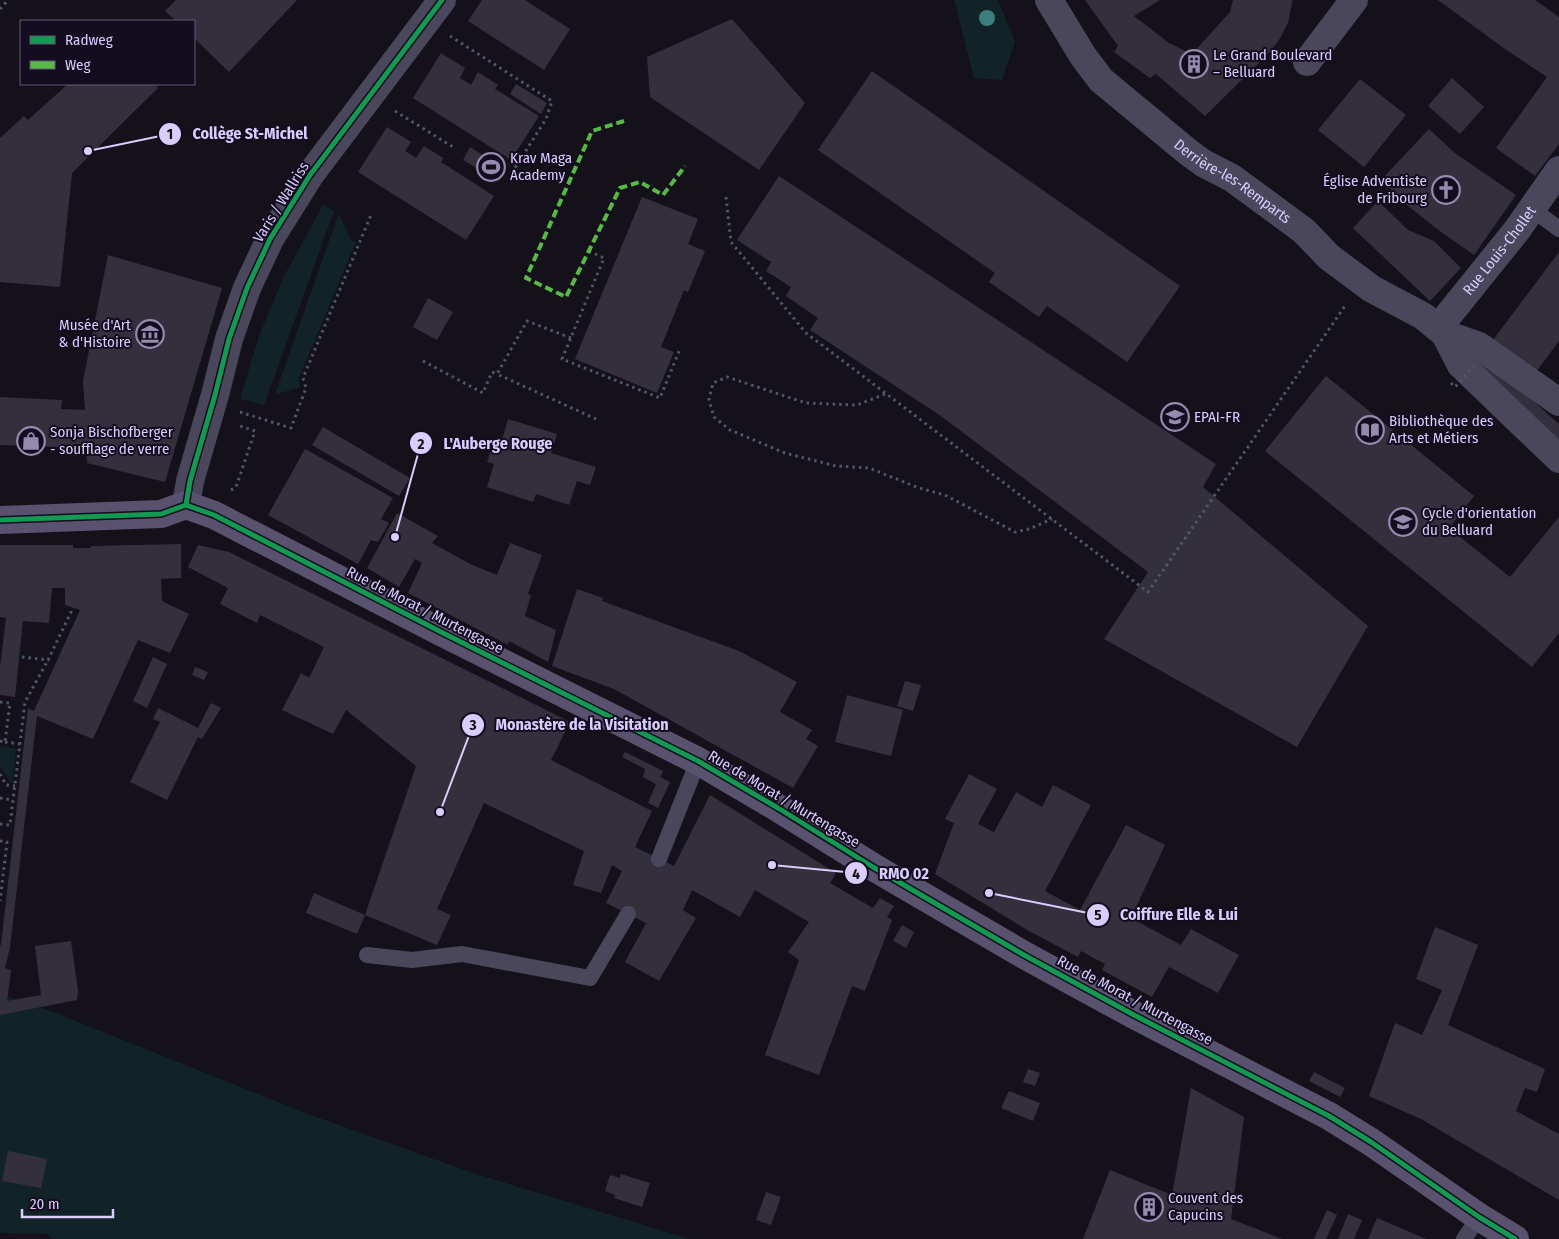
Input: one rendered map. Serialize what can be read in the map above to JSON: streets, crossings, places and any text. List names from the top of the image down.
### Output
{
  "streets": {
    "main road": ["Rue de Morat / Murtengasse"],
    "street": ["Derrière-les-Remparts", "Varis / Wallriss", "Rue Louis-Chollet"]
  },
  "crossings": [
    ["Derrière-les-Remparts", "Rue Louis-Chollet"],
    ["Varis / Wallriss", "Rue de Morat / Murtengasse"]
  ],
  "places": {
    "building": ["Le Grand Boulevard – Belluard", "Couvent des Capucins"],
    "other": [
      "Collège St-Michel",
      "L'Auberge Rouge",
      "Monastère de la Visitation",
      "RMO 02",
      "Coiffure Elle & Lui"
    ],
    "sports": ["Krav Maga Academy"],
    "church": ["Église Adventiste de Fribourg"],
    "museum": ["Musée d'Art & d'Histoire"],
    "school or university": ["EPAI-FR", "Cycle d'orientation du Belluard"],
    "library": ["Bibliothèque des Arts et Métiers"],
    "shop": ["Sonja Bischofberger - soufflage de verre"]
  },
  "legend": ["Radweg", "Weg"],
  "scale_bar": "20 m"
}
